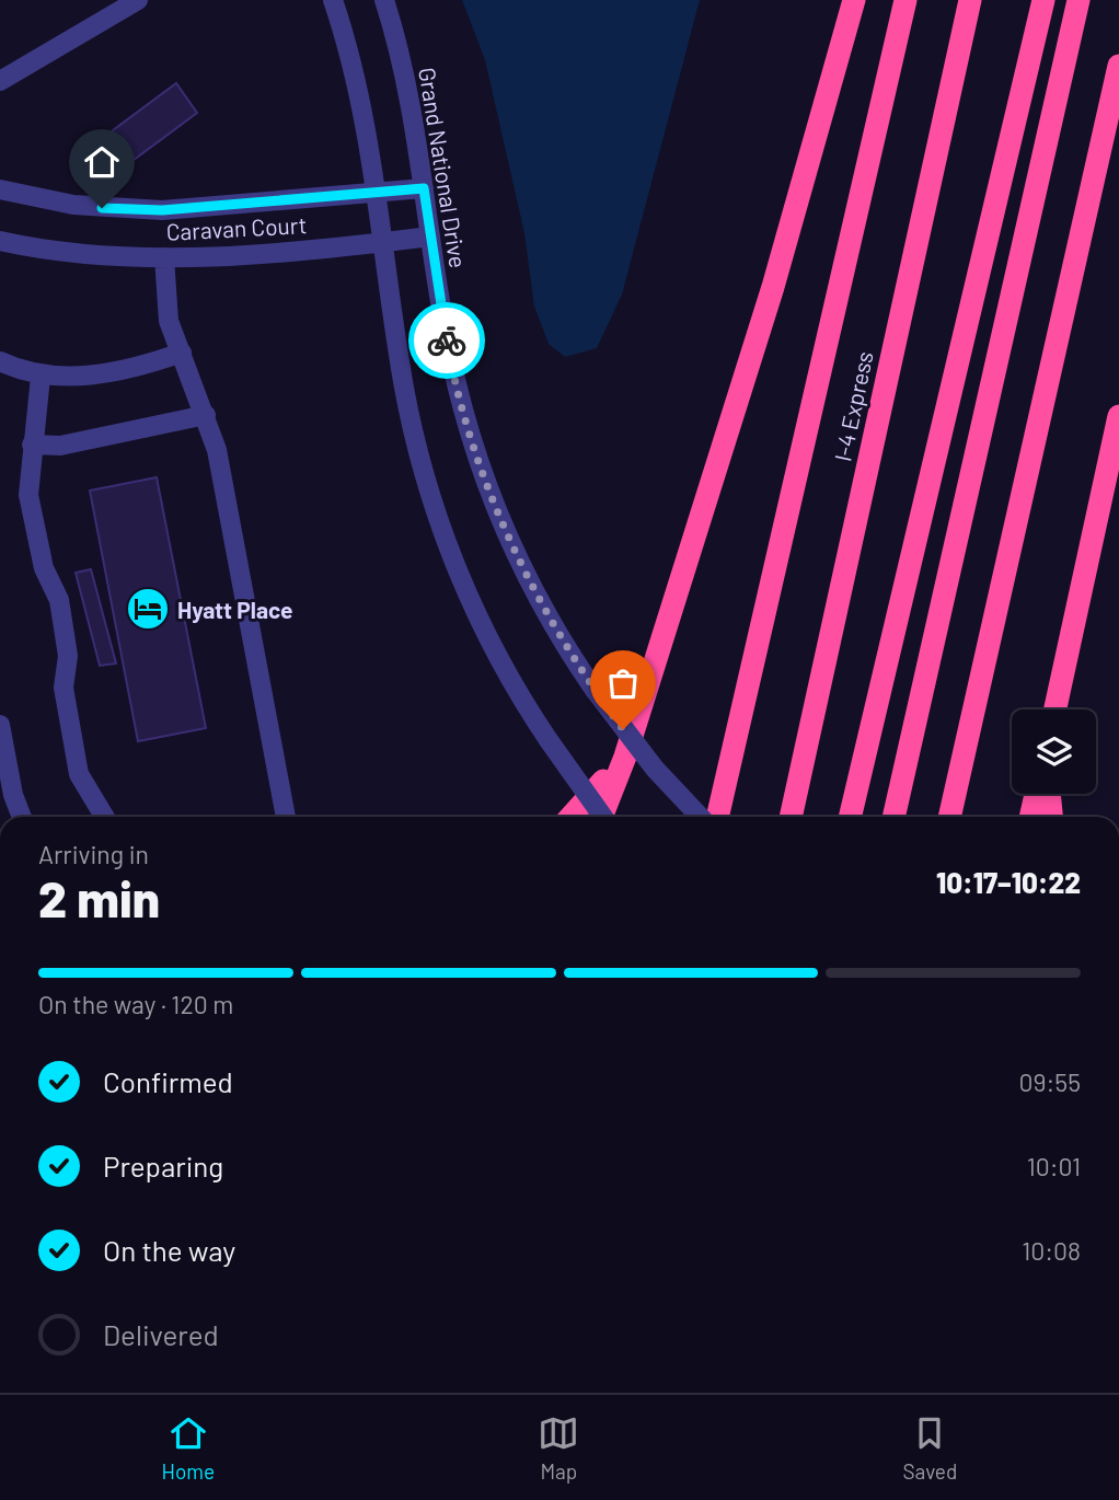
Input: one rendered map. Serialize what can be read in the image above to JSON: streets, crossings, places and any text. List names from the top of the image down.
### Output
{
  "streets": {
    "highway": ["I-4 Express"],
    "street": ["Grand National Drive", "Caravan Court"]
  },
  "crossings": [
    ["Grand National Drive", "Caravan Court"]
  ],
  "places": {
    "hotel": ["Hyatt Place"]
  },
  "page": {
    "heading": ["2 min", "Arriving in", "10:17–10:22"],
    "bar": "On the way · 120 m",
    "list": [
      ["Confirmed", "09:55"],
      ["Preparing", "10:01"],
      ["On the way", "10:08"],
      "Delivered"
    ],
    "tabs": ["Home", "Map", "Saved"]
  }
}
